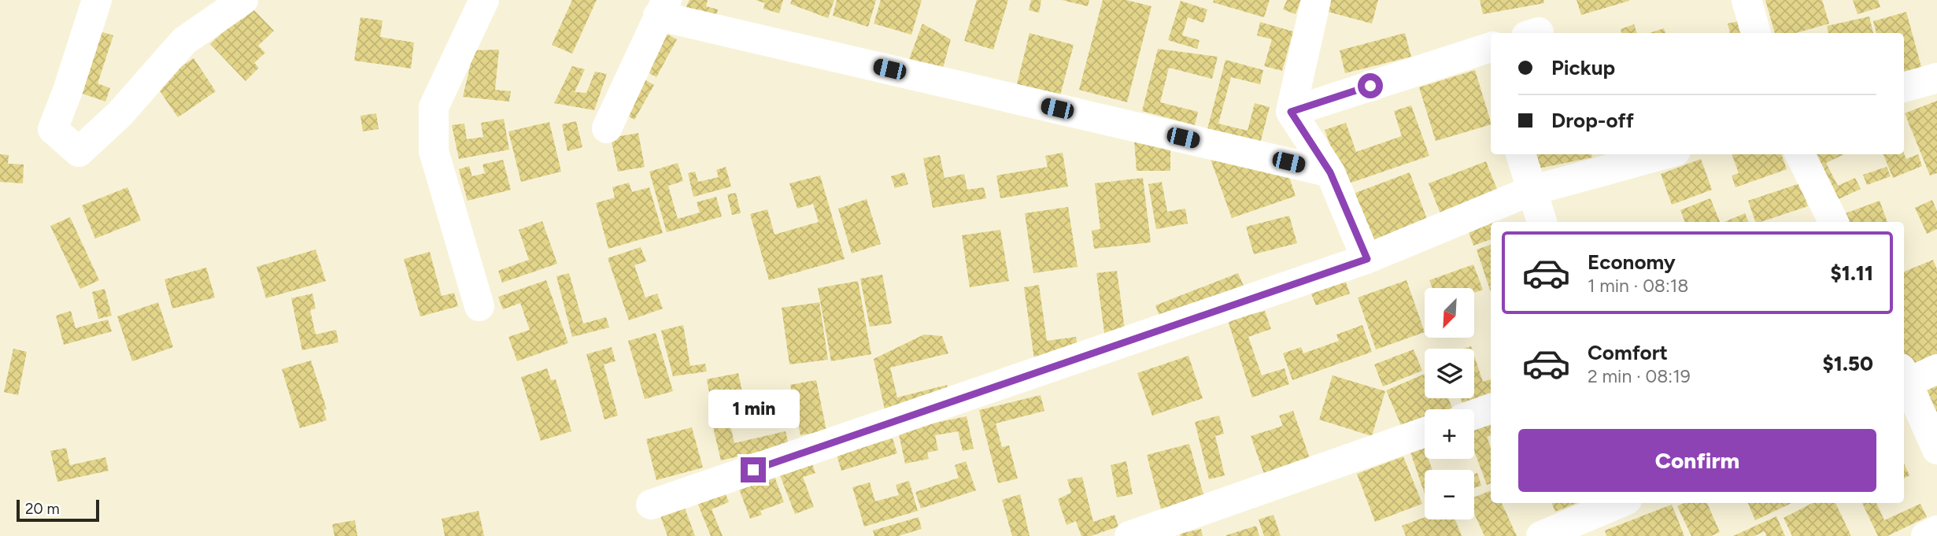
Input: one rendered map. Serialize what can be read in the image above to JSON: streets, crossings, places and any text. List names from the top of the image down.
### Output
{
  "scale_bar": "20 m",
  "north": "bottom left",
  "page": {
    "banner": ["Pickup", "Drop-off"],
    "list": [
      {
        "name": "Economy",
        "note": "1 min · 08:18",
        "value": "$1.11"
      },
      {
        "name": "Comfort",
        "note": "2 min · 08:19",
        "value": "$1.50"
      }
    ],
    "map_buttons": ["+", "−"],
    "bubble": "1 min",
    "buttons": "Confirm",
    "scale": "20 m"
  }
}
